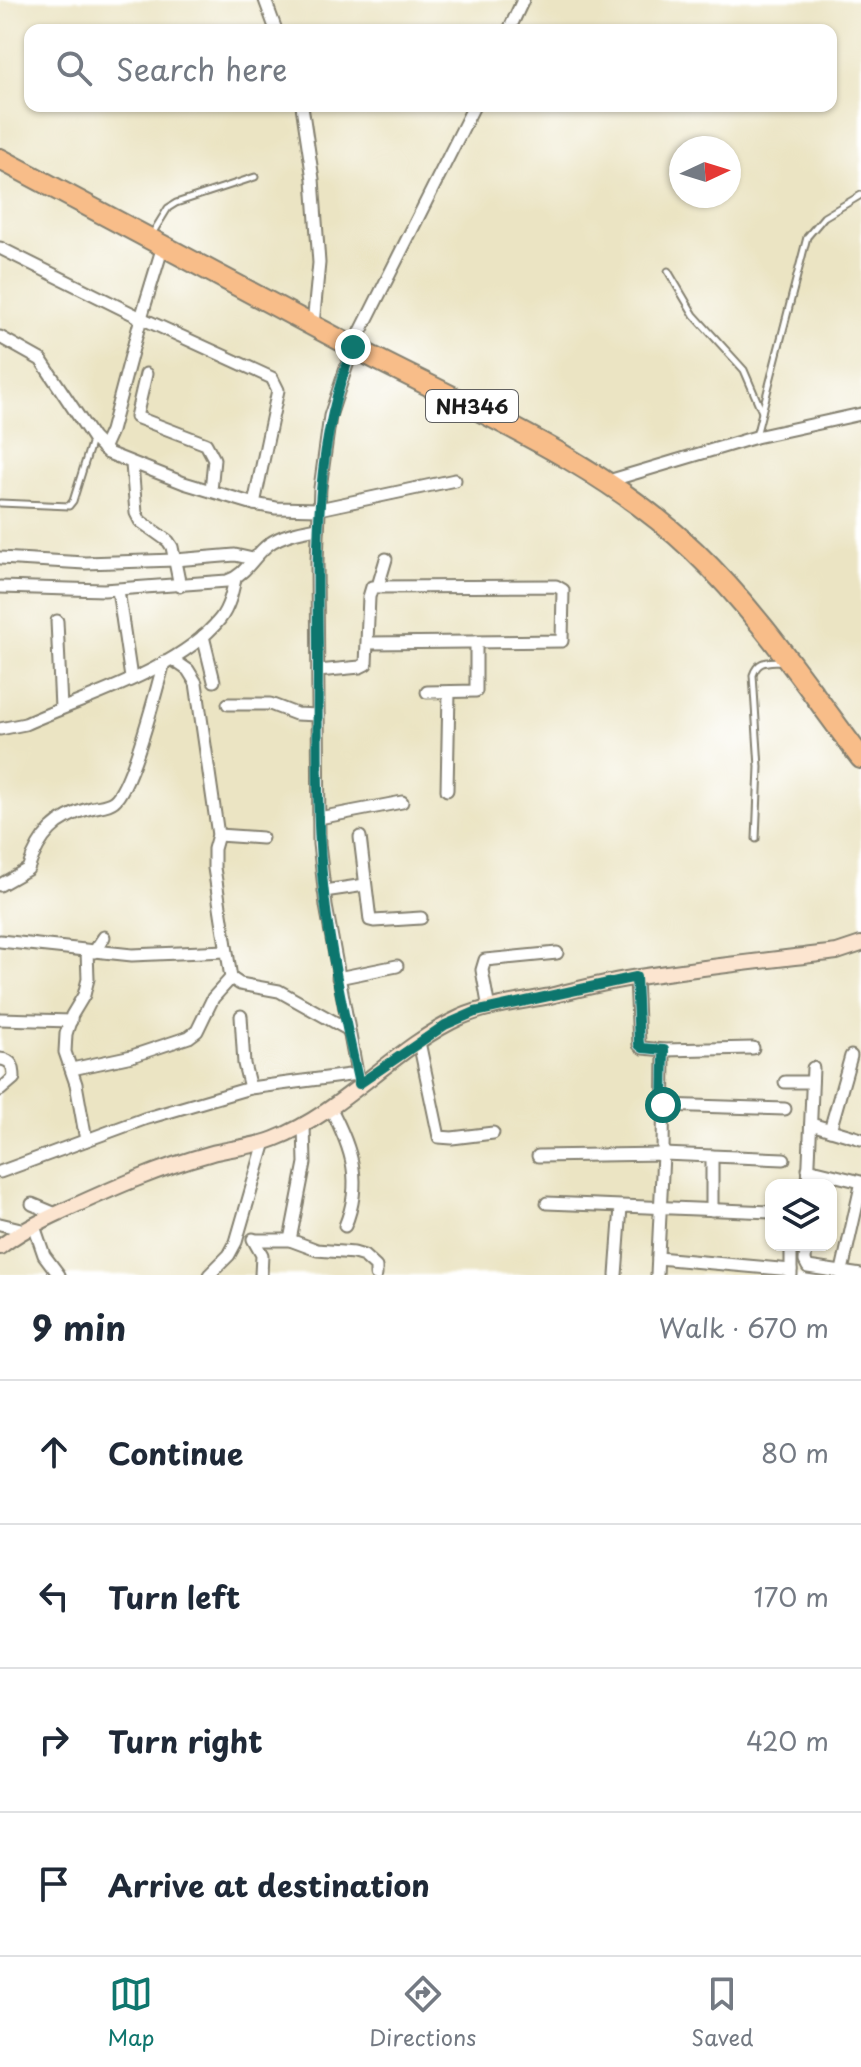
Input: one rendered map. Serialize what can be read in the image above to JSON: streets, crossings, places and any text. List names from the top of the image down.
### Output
{
  "streets": {
    "highway": ["NH346"]
  },
  "north": "right",
  "page": {
    "search": "Search here",
    "heading": ["9 min", "Walk · 670 m"],
    "list": [
      ["Continue", "80 m"],
      ["Turn left", "170 m"],
      ["Turn right", "420 m"],
      "Arrive at destination"
    ],
    "nav": ["Map", "Directions", "Saved"]
  }
}
